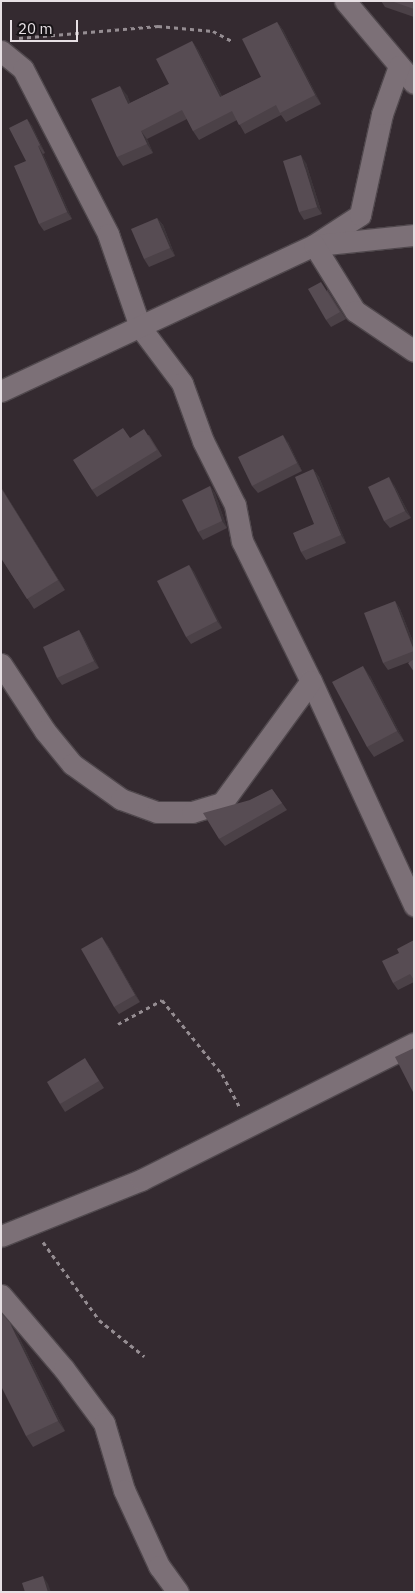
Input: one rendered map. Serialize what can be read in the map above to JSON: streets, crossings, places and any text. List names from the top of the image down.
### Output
{
  "scale_bar": "20 m"
}
